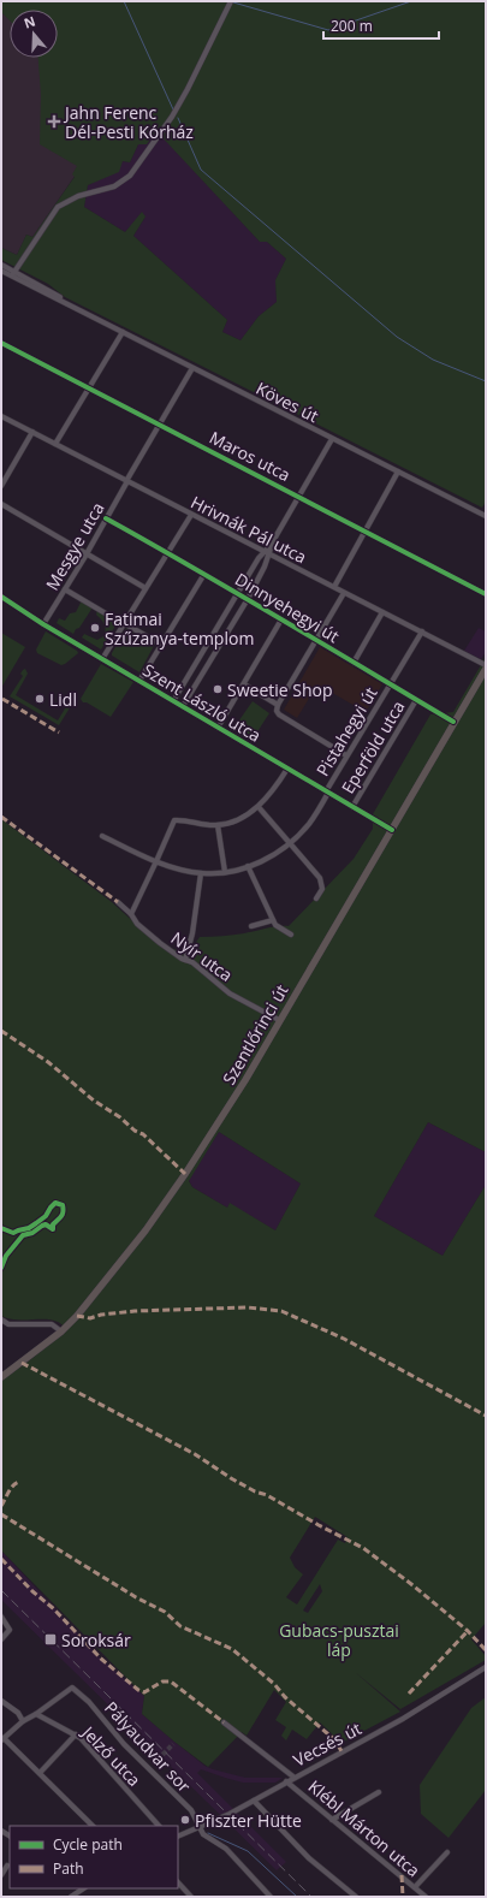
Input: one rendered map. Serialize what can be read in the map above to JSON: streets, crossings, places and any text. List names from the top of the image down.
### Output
{
  "streets": {
    "main road": ["Szentlőrinci út"],
    "street": [
      "Köves út",
      "Maros utca",
      "Hrivnák Pál utca",
      "Mesgye utca",
      "Dinnyehegyi út",
      "Szent László utca",
      "Pistahegyi út",
      "Eperföld utca",
      "Nyír utca",
      "Vecsés út",
      "Pályaudvar sor",
      "Jelző utca",
      "Klébl Márton utca"
    ]
  },
  "crossings": [
    ["Köves út", "Mesgye utca"],
    ["Maros utca", "Mesgye utca"],
    ["Hrivnák Pál utca", "Mesgye utca"],
    ["Hrivnák Pál utca", "Pistahegyi út"],
    ["Mesgye utca", "Dinnyehegyi út"],
    ["Mesgye utca", "Szent László utca"],
    ["Dinnyehegyi út", "Pistahegyi út"],
    ["Dinnyehegyi út", "Eperföld utca"],
    ["Dinnyehegyi út", "Szentlőrinci út"],
    ["Szent László utca", "Pistahegyi út"],
    ["Szent László utca", "Eperföld utca"],
    ["Szent László utca", "Szentlőrinci út"],
    ["Nyír utca", "Szentlőrinci út"],
    ["Vecsés út", "Pályaudvar sor"],
    ["Vecsés út", "Klébl Márton utca"],
    ["Pályaudvar sor", "Jelző utca"]
  ],
  "parks": ["Gubacs-pusztai láp"],
  "places": {
    "health": ["Jahn Ferenc Dél-Pesti Kórház"],
    "other": [
      "Fatimai Szűzanya-templom",
      "Sweetie Shop",
      "Lidl",
      "Pfiszter Hütte"
    ],
    "transit": ["Soroksár"]
  },
  "legend": ["Cycle path", "Path"],
  "scale_bar": "200 m",
  "north": "top"
}
